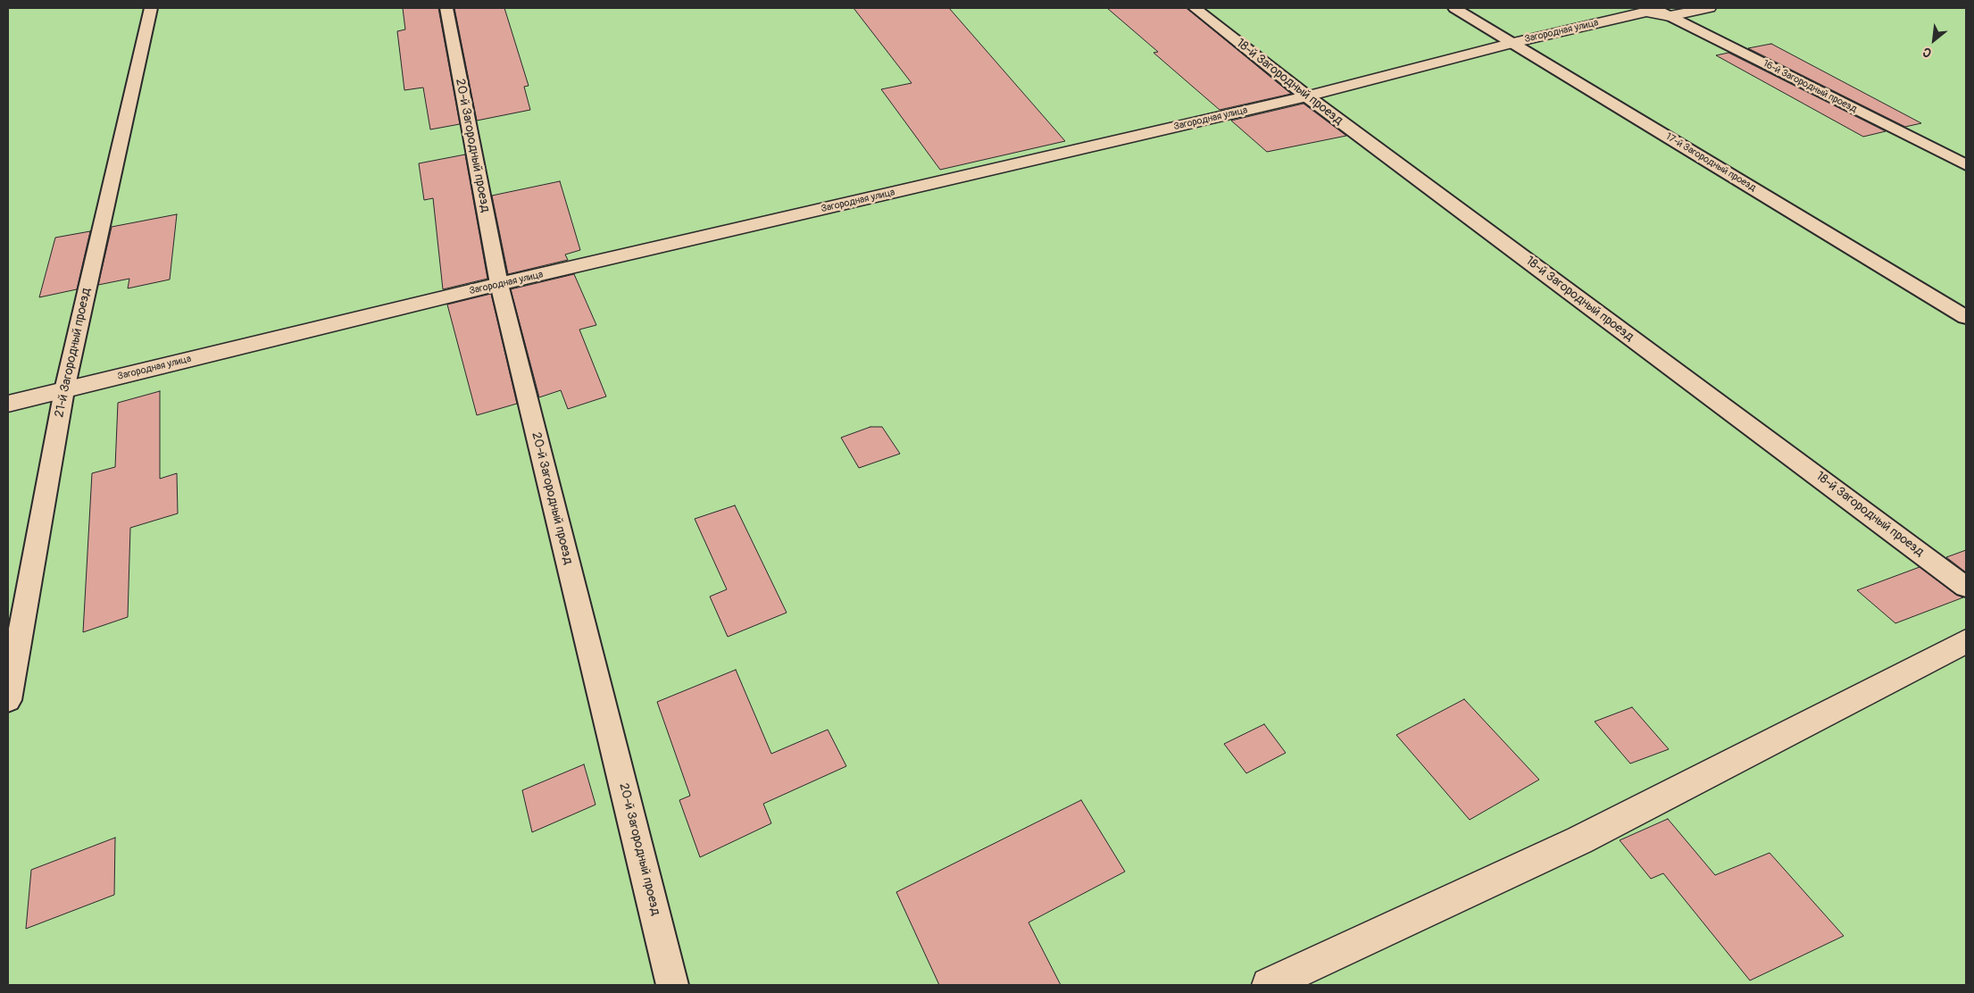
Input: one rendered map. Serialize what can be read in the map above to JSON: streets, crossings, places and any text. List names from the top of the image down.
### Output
{
  "streets": {
    "street": ["Загородная улица"],
    "lane": [
      "18-й Загородный проезд",
      "16-й Загородный проезд",
      "20-й Загородный проезд",
      "17-й Загородный проезд",
      "21-й Загородный проезд"
    ]
  },
  "crossings": [
    ["Загородная улица", "18-й Загородный проезд"],
    ["Загородная улица", "16-й Загородный проезд"],
    ["Загородная улица", "20-й Загородный проезд"],
    ["Загородная улица", "17-й Загородный проезд"],
    ["Загородная улица", "21-й Загородный проезд"]
  ],
  "north": "bottom left"
}
